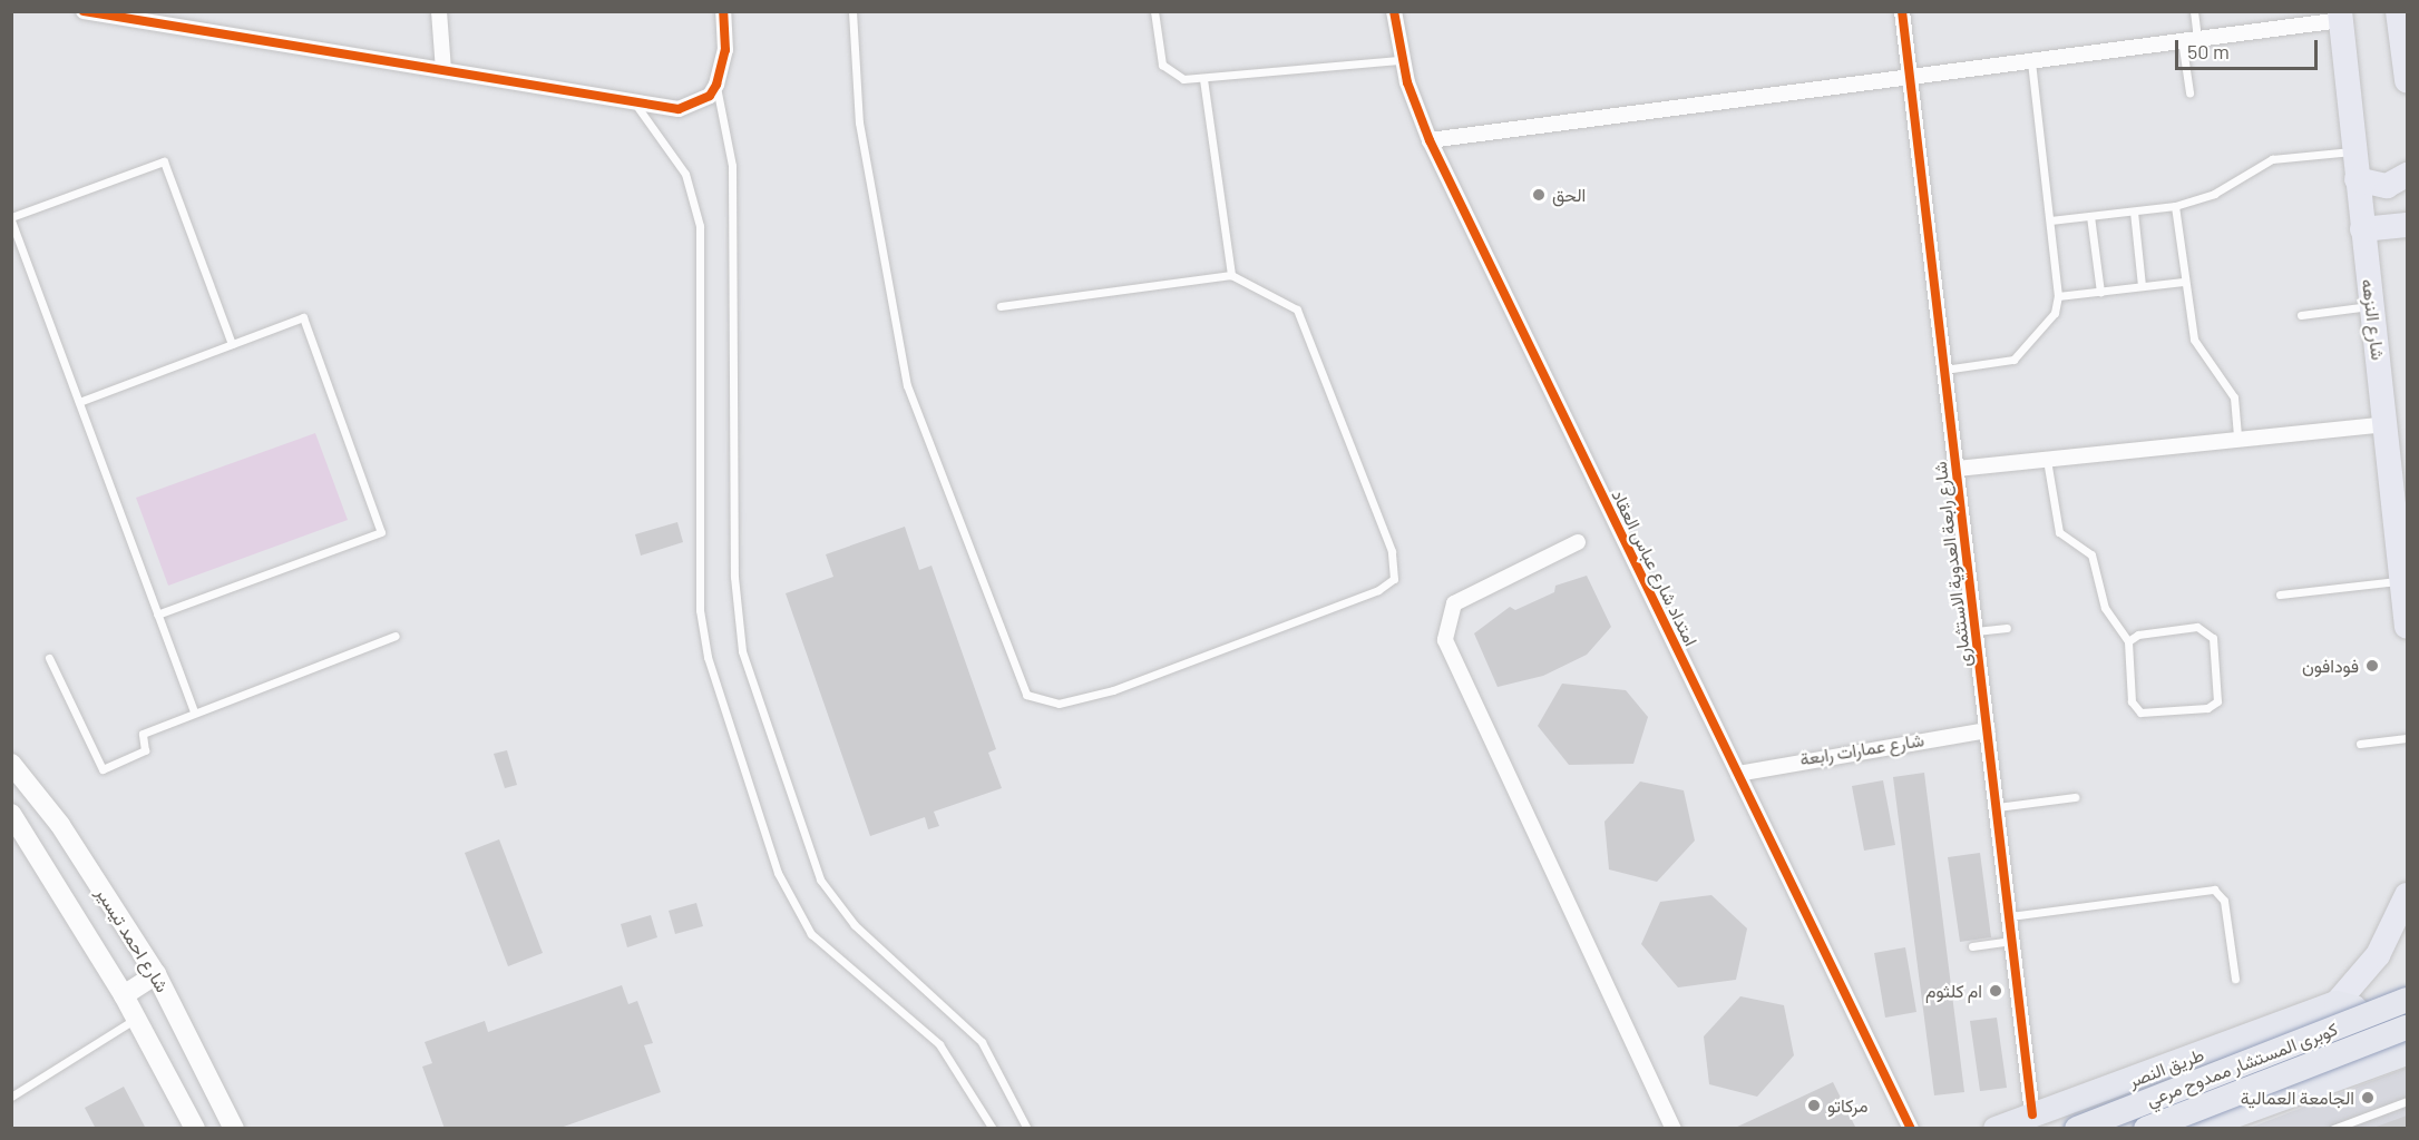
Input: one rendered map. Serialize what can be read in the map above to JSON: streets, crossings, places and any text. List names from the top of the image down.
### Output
{
  "streets": {
    "highway": ["كوبرى المستشار ممدوح مرعي", "طريق النصر"],
    "main road": ["شارع النزهه"],
    "street": [
      "شارع رابعة العدوية الاستثمارى",
      "امتداد شارع عباس العقاد",
      "شارع عمارات رابعة",
      "شارع احمد تيسير"
    ]
  },
  "crossings": [
    ["شارع رابعة العدوية الاستثمارى", "شارع عمارات رابعة"],
    ["شارع رابعة العدوية الاستثمارى", "طريق النصر"],
    ["امتداد شارع عباس العقاد", "شارع عمارات رابعة"]
  ],
  "places": [
    "الحق",
    "فودافون",
    "ام كلثوم",
    "الجامعة العمالية",
    "مركاتو"
  ],
  "scale_bar": "50 m"
}
